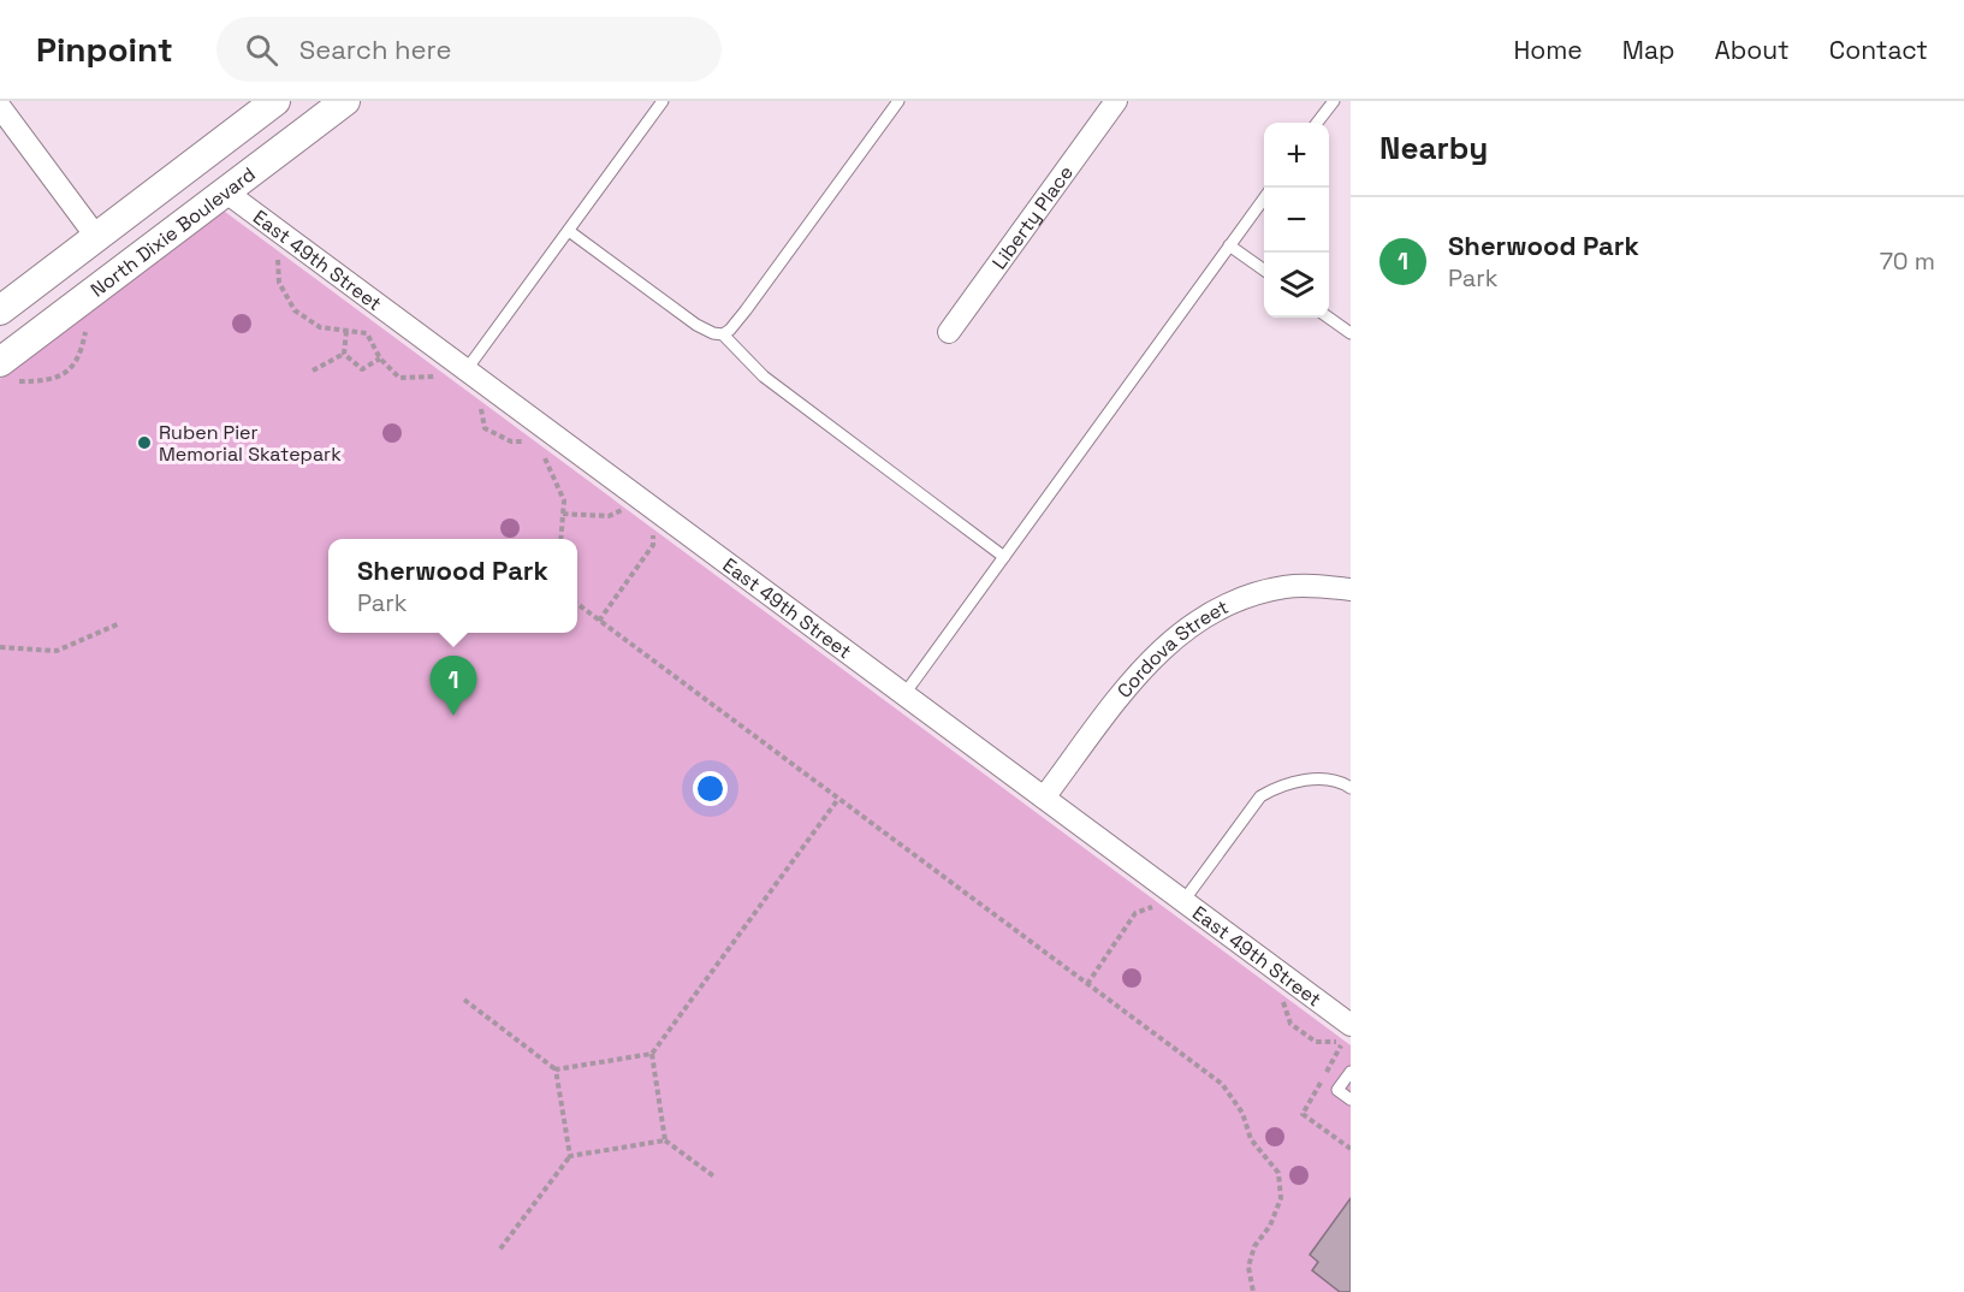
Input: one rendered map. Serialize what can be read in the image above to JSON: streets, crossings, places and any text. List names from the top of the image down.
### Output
{
  "streets": {
    "main road": ["North Dixie Boulevard"],
    "street": ["Liberty Place", "East 49th Street", "Cordova Street"]
  },
  "crossings": [
    ["North Dixie Boulevard", "East 49th Street"],
    ["East 49th Street", "Cordova Street"]
  ],
  "places": ["Ruben Pier Memorial Skatepark"],
  "page": {
    "header": "Pinpoint",
    "search": "Search here",
    "nav": [
      "Home",
      "Map",
      "About",
      "Contact"
    ],
    "heading": "Nearby",
    "map_buttons": ["+", "−"],
    "list": [
      {
        "mark": "1",
        "name": "Sherwood Park",
        "note": "Park",
        "value": "70 m"
      }
    ],
    "popup": ["Sherwood Park", "Park"],
    "pins": "1"
  }
}
